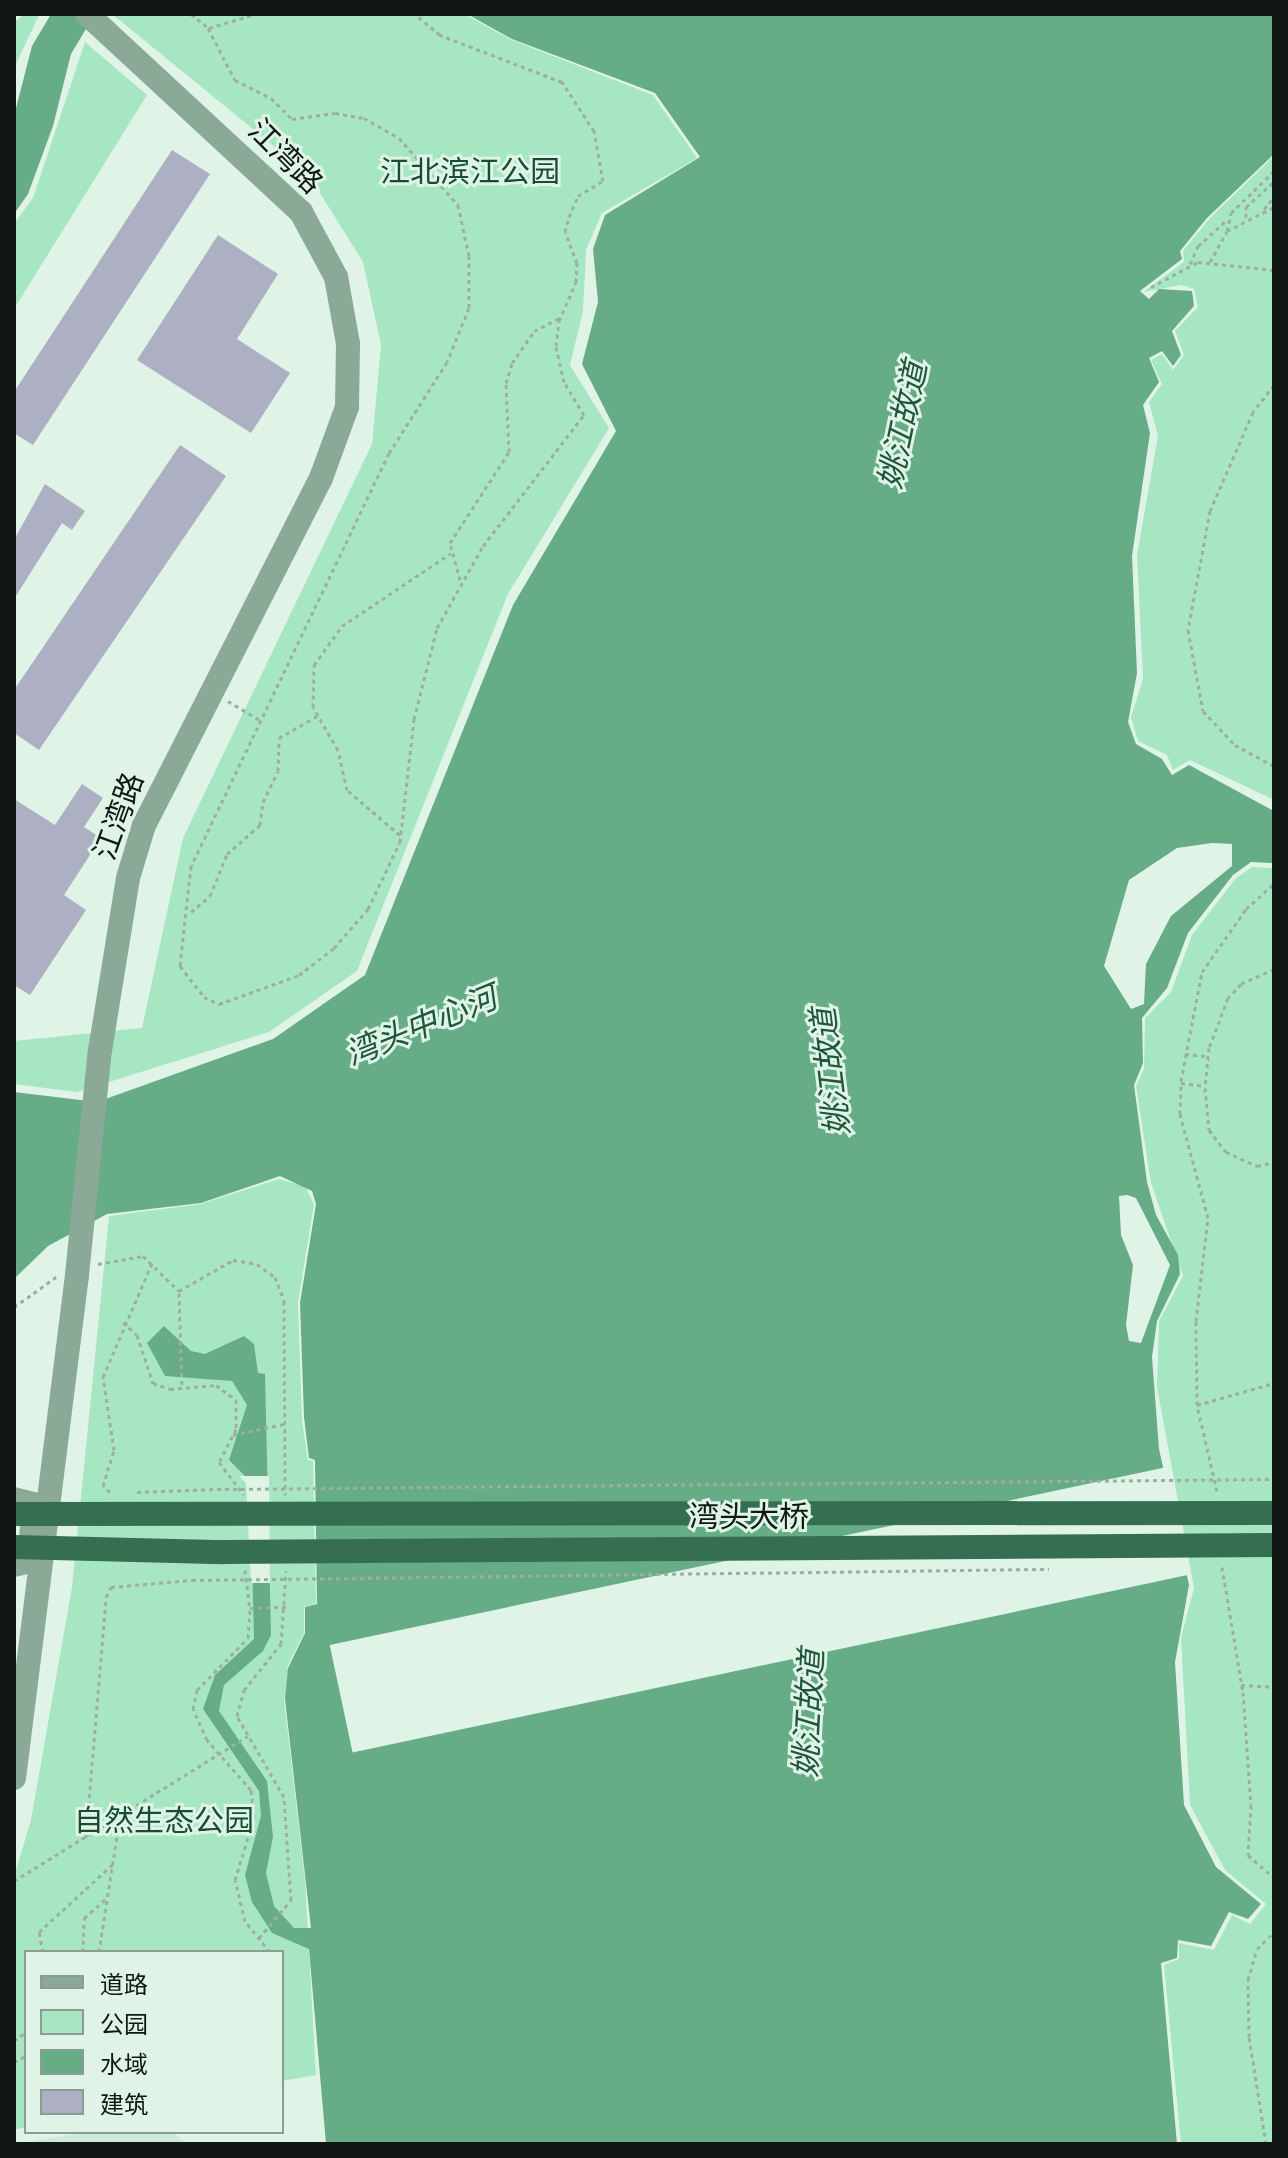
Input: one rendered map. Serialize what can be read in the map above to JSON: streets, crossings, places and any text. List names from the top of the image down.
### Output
{
  "streets": {
    "main road": ["湾头大桥"],
    "street": ["江湾路"]
  },
  "water": ["姚江故道", "湾头中心河"],
  "parks": ["江北滨江公园", "自然生态公园"],
  "legend": [
    "道路",
    "公园",
    "水域",
    "建筑"
  ]
}
